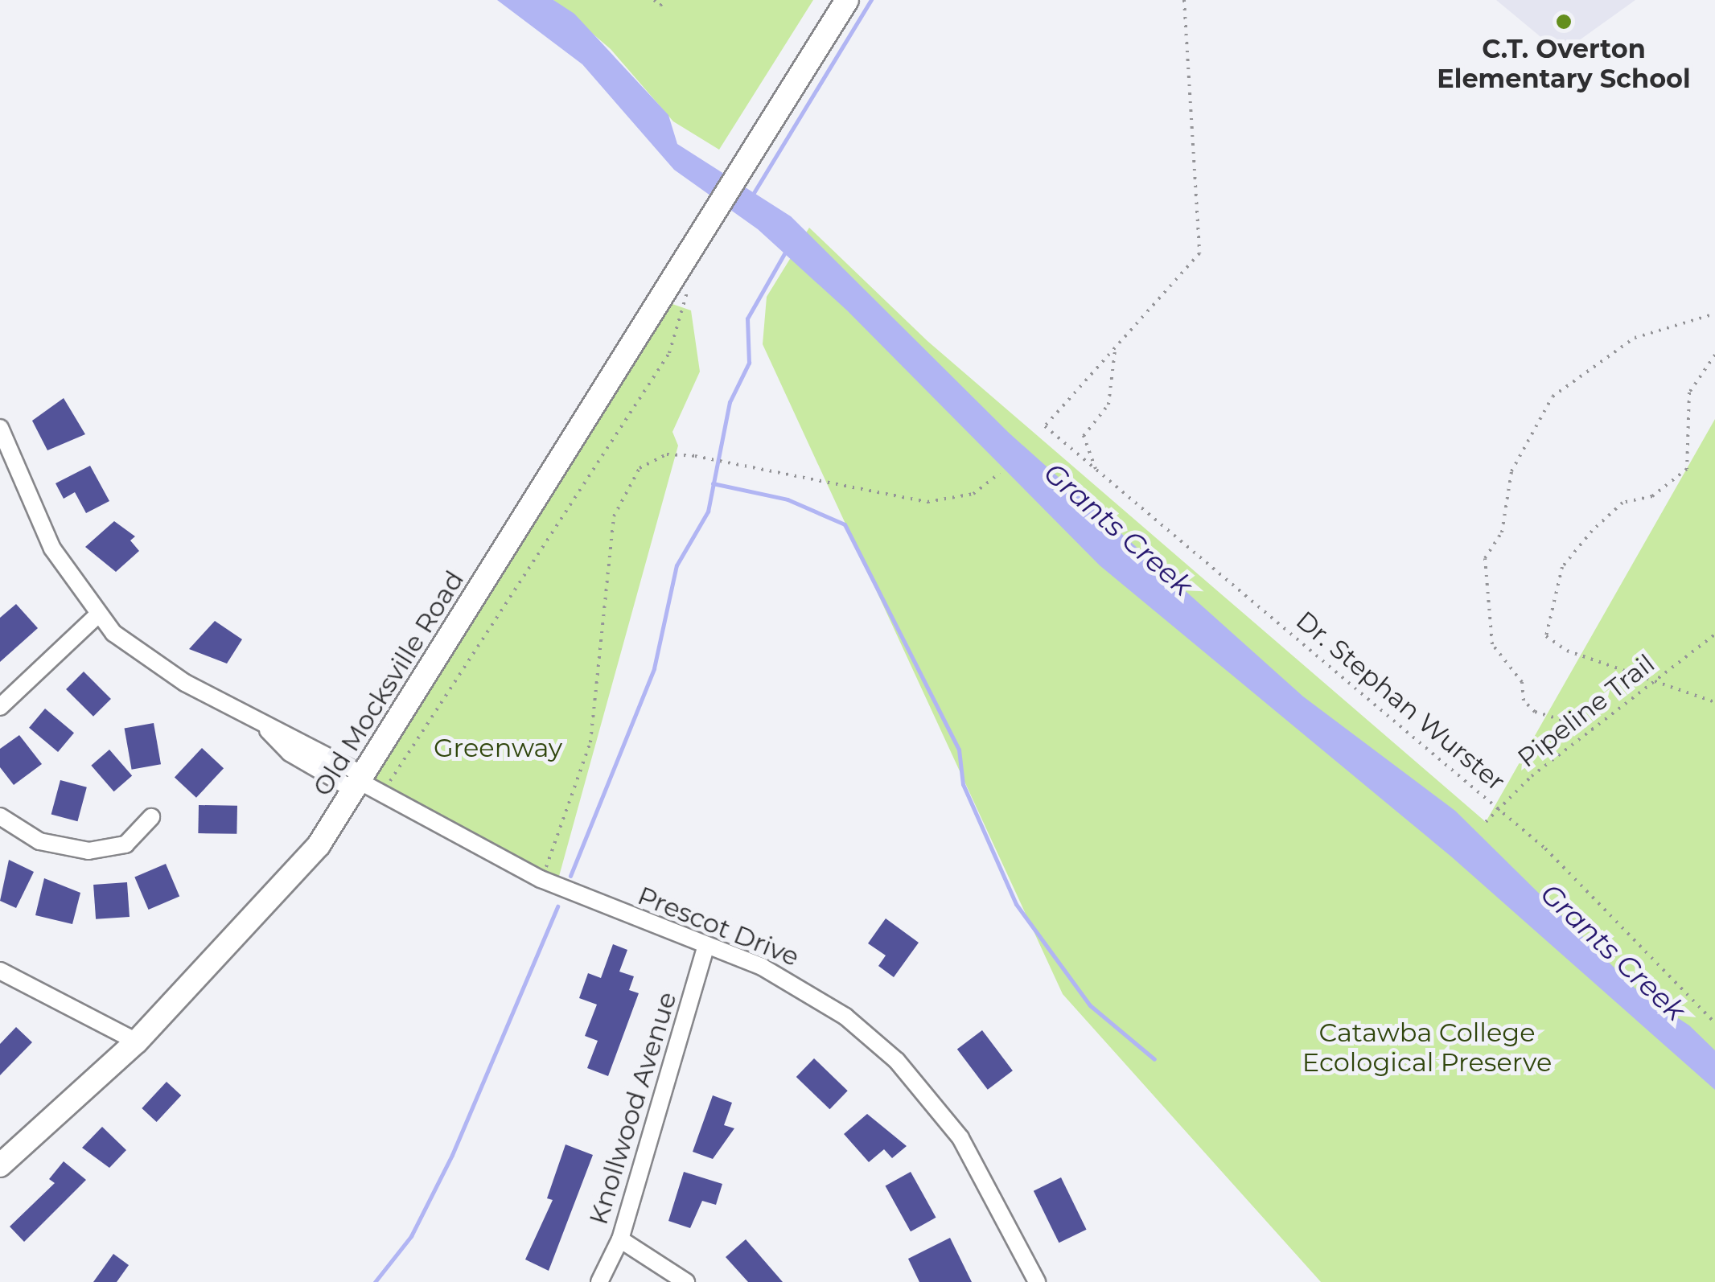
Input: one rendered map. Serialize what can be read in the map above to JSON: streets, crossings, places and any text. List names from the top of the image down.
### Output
{
  "streets": {
    "street": ["Old Mocksville Road", "Prescot Drive", "Knollwood Avenue"],
    "path": ["Dr. Stephan Wurster", "Pipeline Trail"]
  },
  "crossings": [
    ["Old Mocksville Road", "Prescot Drive"],
    ["Dr. Stephan Wurster", "Pipeline Trail"],
    ["Prescot Drive", "Knollwood Avenue"]
  ],
  "water": ["Grants Creek"],
  "parks": ["Greenway", "Catawba College Ecological Preserve"],
  "places": ["C.T. Overton Elementary School"]
}
